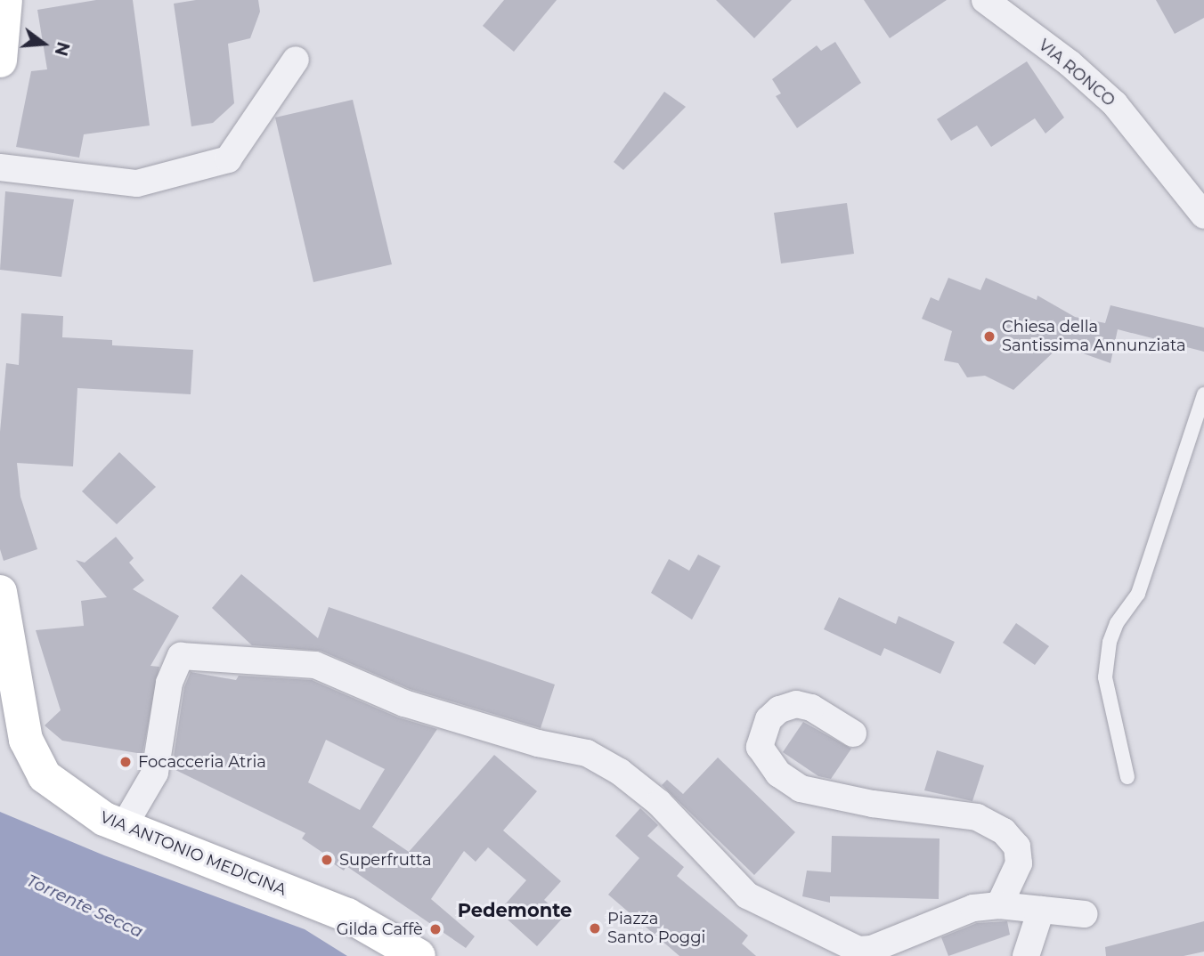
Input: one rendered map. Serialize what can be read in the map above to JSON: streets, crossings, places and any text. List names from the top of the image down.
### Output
{
  "streets": {
    "main road": ["VIA ANTONIO MEDICINA"],
    "street": ["VIA RONCO"]
  },
  "districts": ["Pedemonte"],
  "water": ["Torrente Secca"],
  "places": [
    "Chiesa della Santissima Annunziata",
    "Focacceria Atria",
    "Superfrutta",
    "Piazza Santo Poggi",
    "Gilda Caffè"
  ],
  "north": "right"
}
